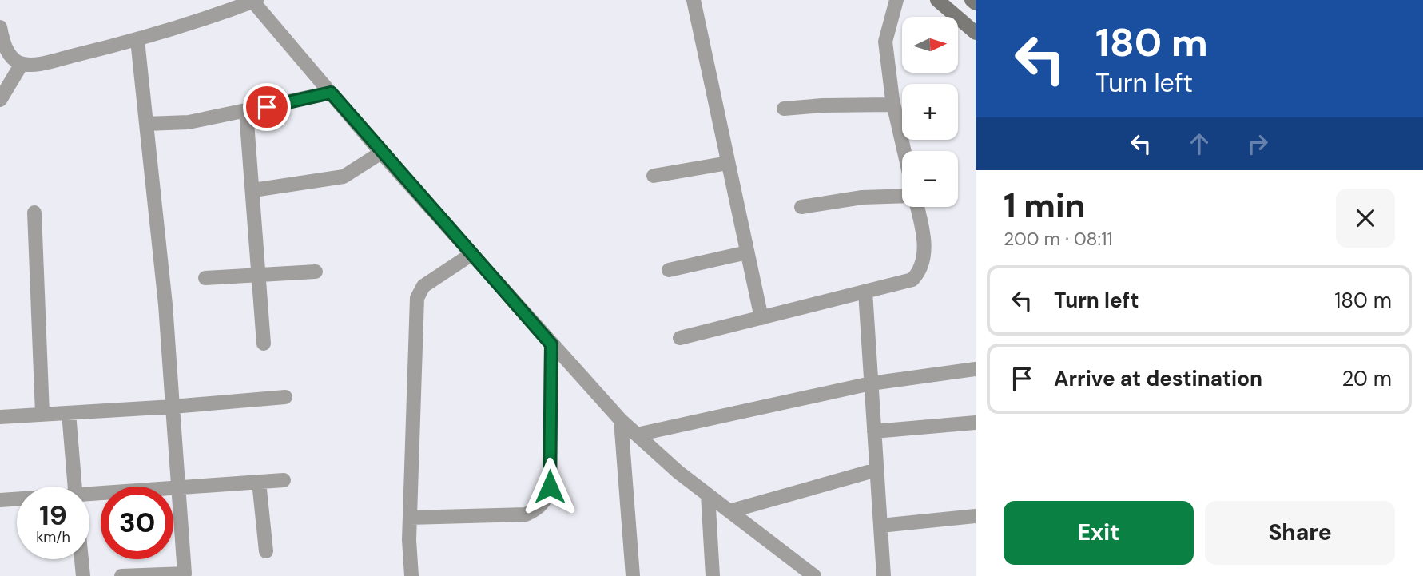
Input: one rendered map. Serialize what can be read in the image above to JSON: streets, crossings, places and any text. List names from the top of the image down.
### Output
{
  "north": "right",
  "page": {
    "turn": ["180 m", "Turn left"],
    "map_buttons": ["+", "−"],
    "heading": ["1 min", "200 m · 08:11"],
    "list": [
      {
        "name": "Turn left",
        "value": "180 m"
      },
      {
        "name": "Arrive at destination",
        "value": "20 m"
      }
    ],
    "speed": "19 km/h",
    "limit": "30",
    "buttons": ["Exit", "Share"]
  }
}
